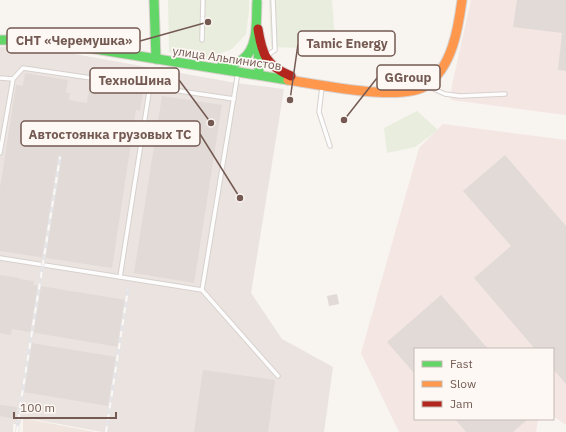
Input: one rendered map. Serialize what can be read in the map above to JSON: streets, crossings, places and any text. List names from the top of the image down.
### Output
{
  "streets": {
    "main road": ["улица Альпинистов"]
  },
  "places": [
    "СНТ «Черемушка»",
    "Tamic Energy",
    "GGroup",
    "ТехноШина",
    "Автостоянка грузовых ТС"
  ],
  "legend": ["Fast", "Slow", "Jam"],
  "scale_bar": "100 m"
}
